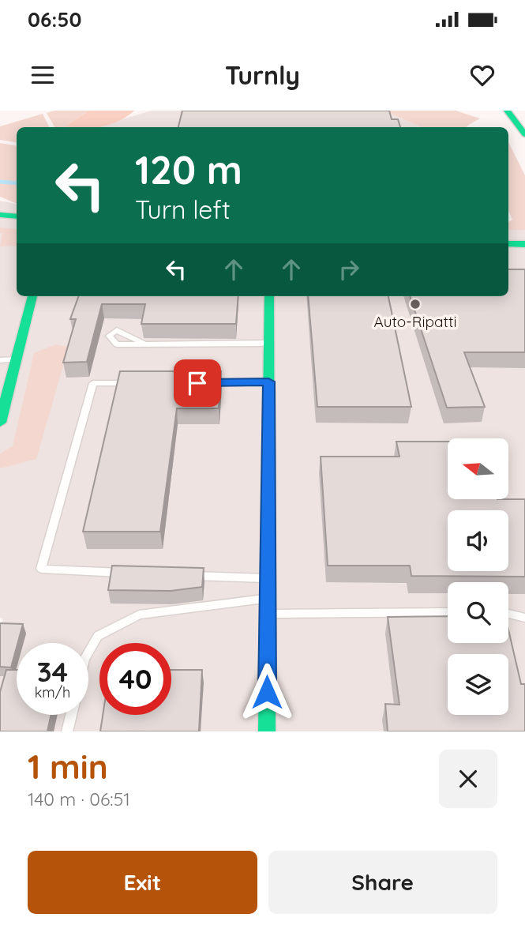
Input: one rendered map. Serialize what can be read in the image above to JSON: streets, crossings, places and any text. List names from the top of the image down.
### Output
{
  "places": ["Auto-Ripatti"],
  "north": "left",
  "page": {
    "status": "06:50",
    "header": "Turnly",
    "turn": ["120 m", "Turn left"],
    "speed": "34 km/h",
    "limit": "40",
    "heading": ["1 min", "140 m · 06:51"],
    "buttons": ["Exit", "Share"]
  }
}
